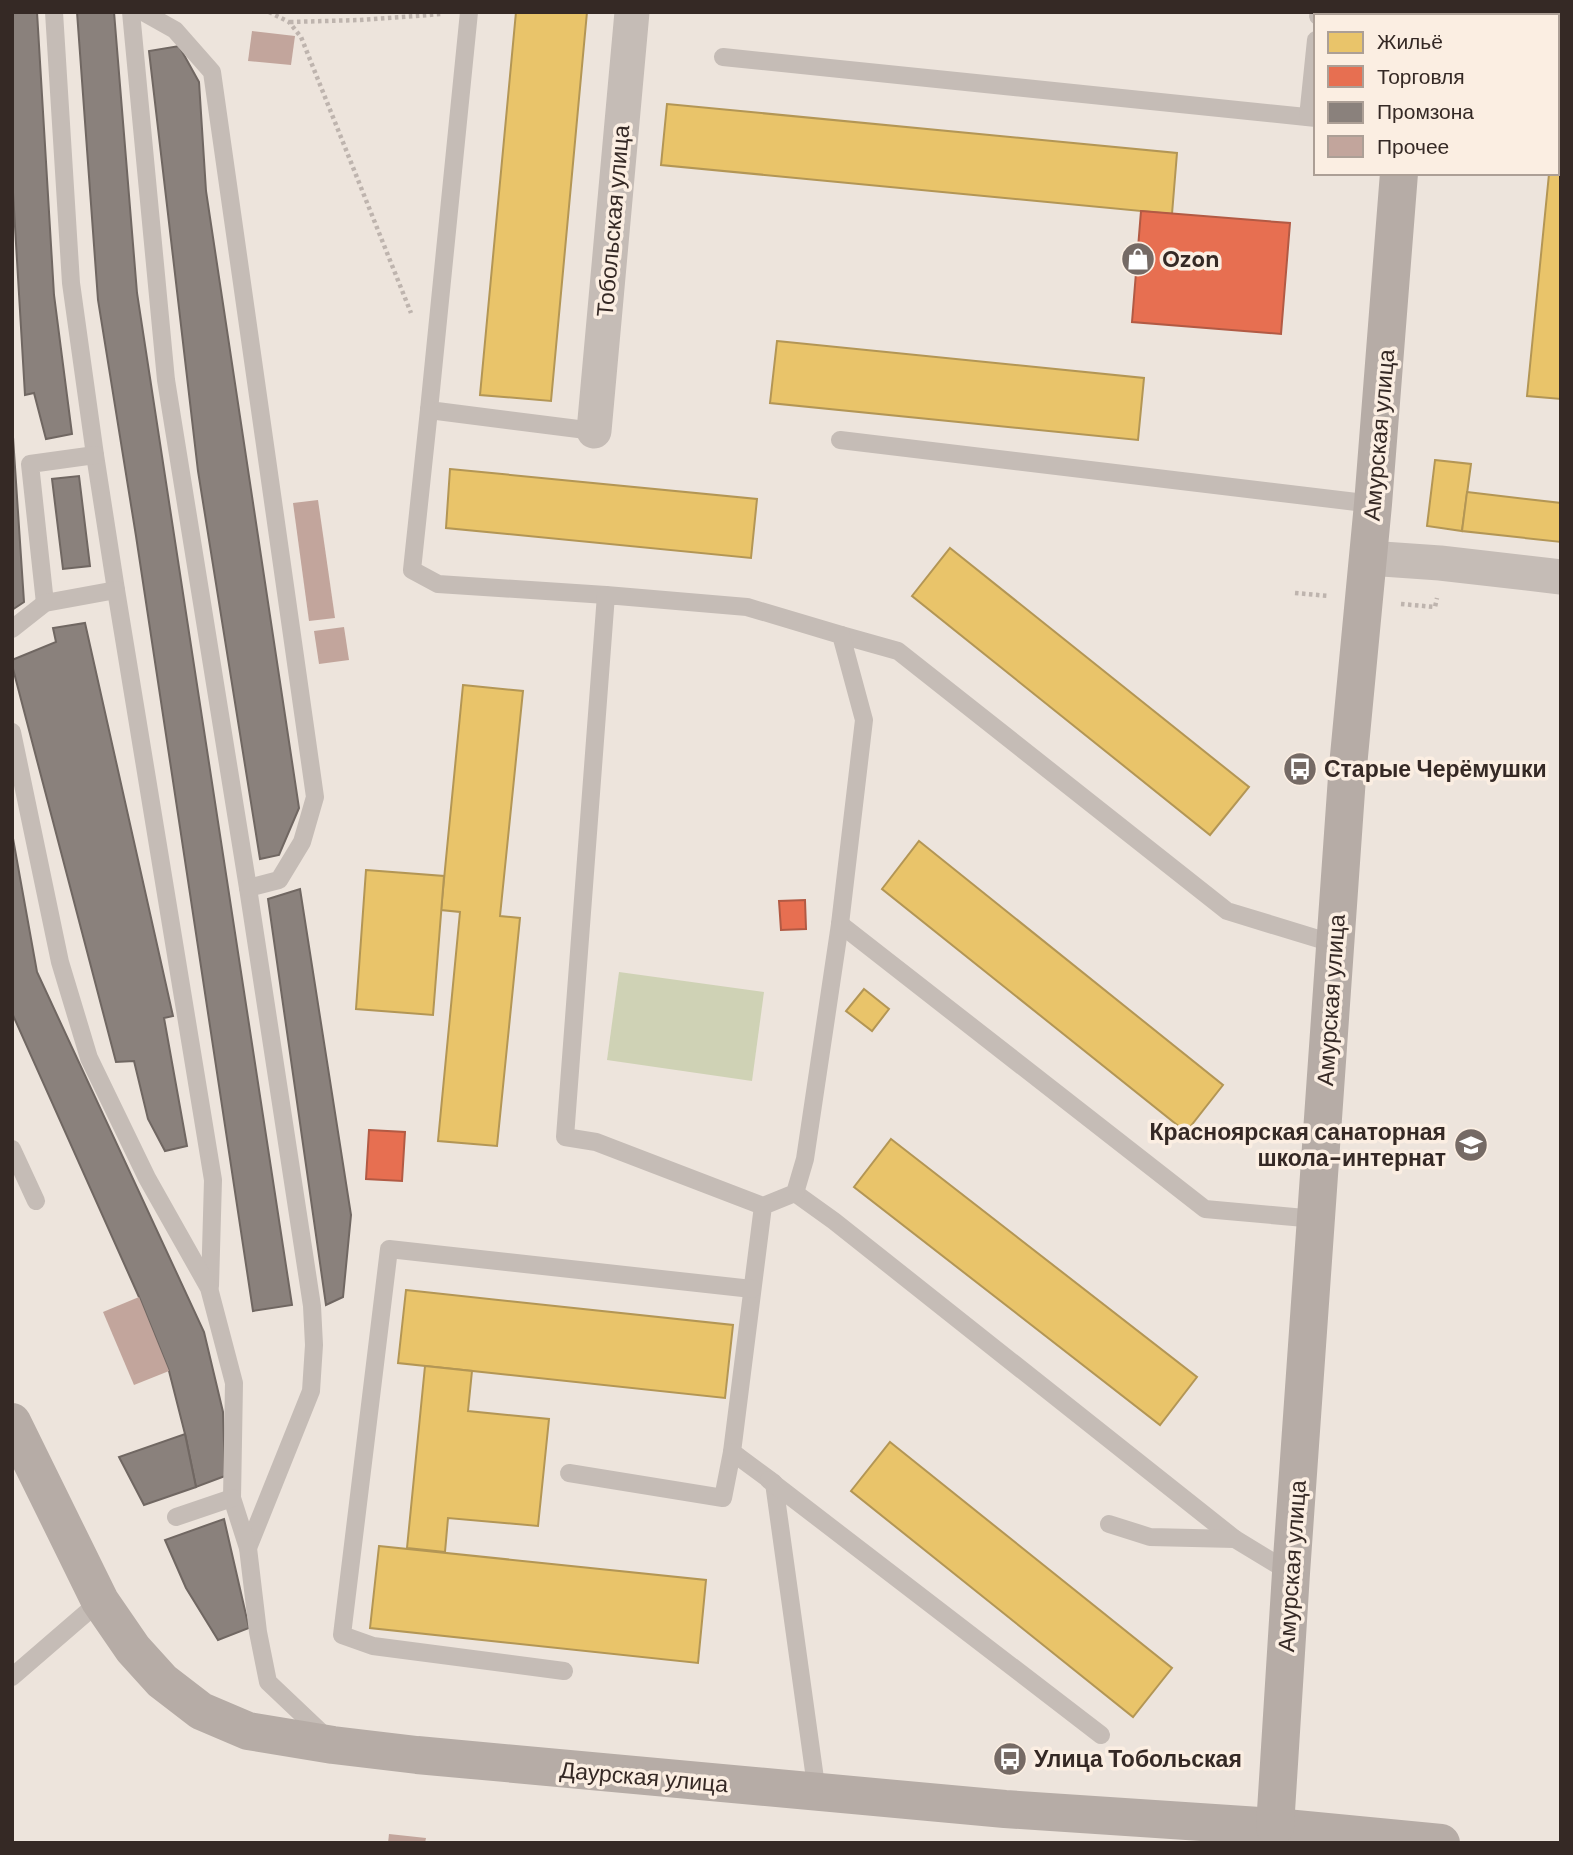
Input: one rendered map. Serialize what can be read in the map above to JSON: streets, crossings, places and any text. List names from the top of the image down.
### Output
{
  "streets": {
    "street": ["Тобольская улица", "Амурская улица", "Даурская улица"]
  },
  "crossings": [
    ["Амурская улица", "Даурская улица"]
  ],
  "places": {
    "shop": ["Ozon"],
    "bus stop": ["Старые Черёмушки", "Улица Тобольская"],
    "school or university": ["Красноярская санаторная школа-интернат"]
  },
  "legend": [
    "Жильё",
    "Торговля",
    "Промзона",
    "Прочее"
  ]
}
